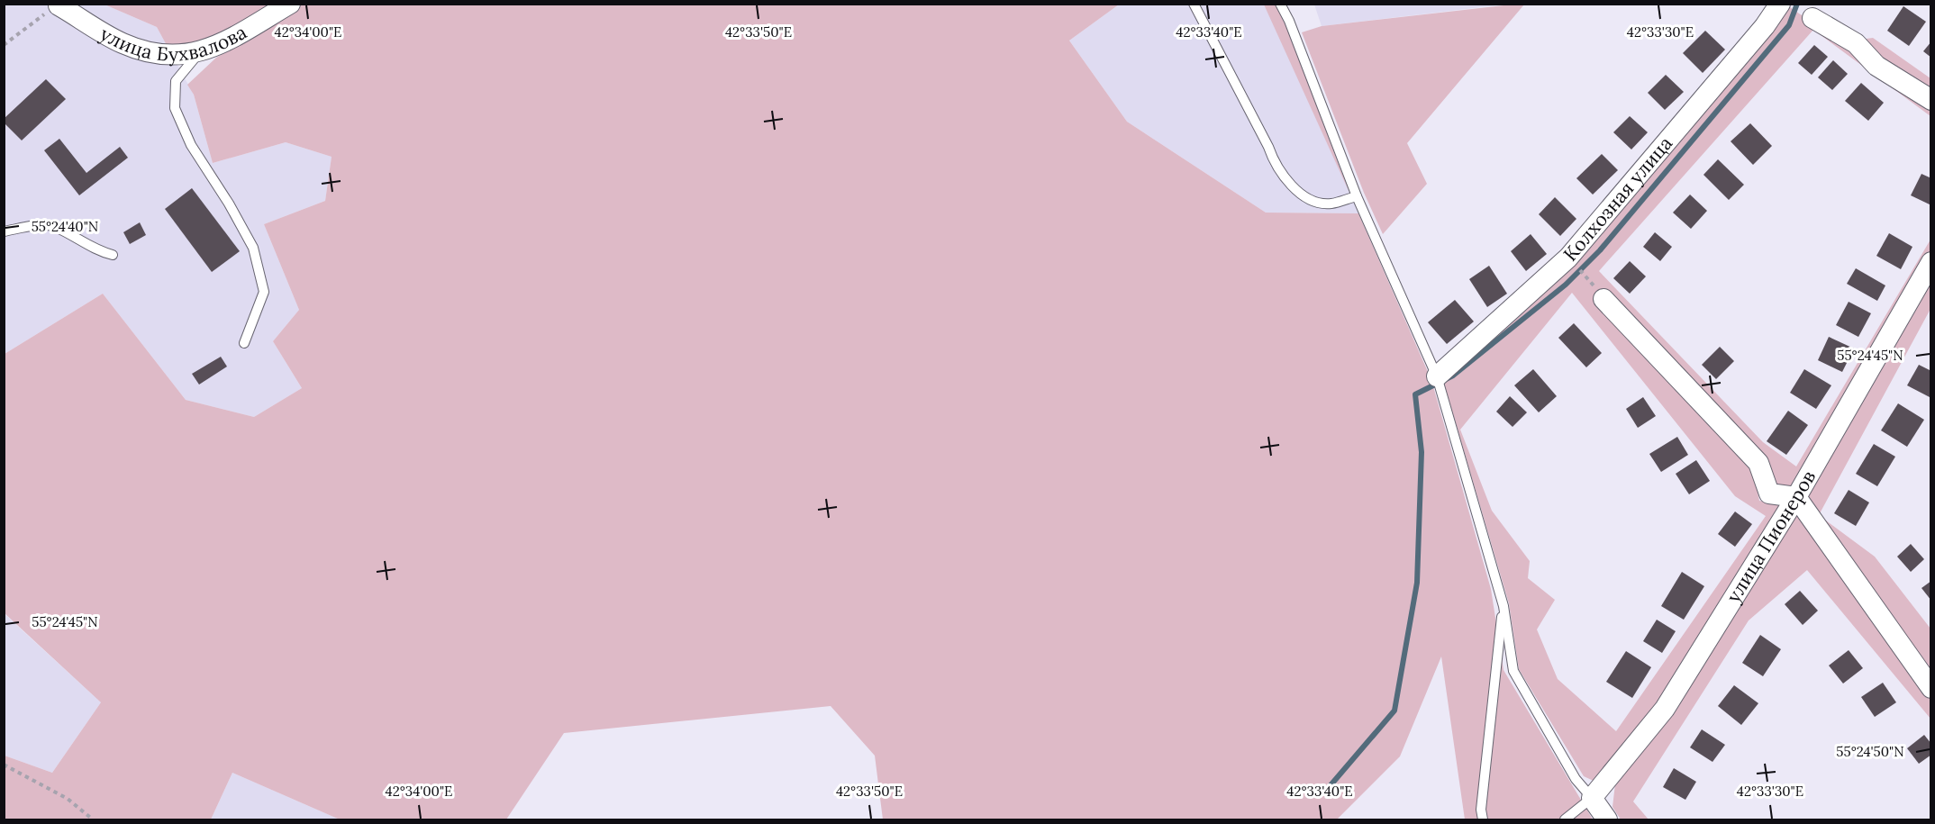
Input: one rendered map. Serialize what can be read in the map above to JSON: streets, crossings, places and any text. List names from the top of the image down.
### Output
{
  "streets": {
    "street": ["улица Бухвалова", "Колхозная улица", "улица Пионеров"]
  },
  "coordinates": [
    "42°34'00\"E",
    "42°33'50\"E",
    "42°33'40\"E",
    "42°33'30\"E",
    "55°24'40\"N",
    "55°24'45\"N",
    "55°24'50\"N"
  ]
}
